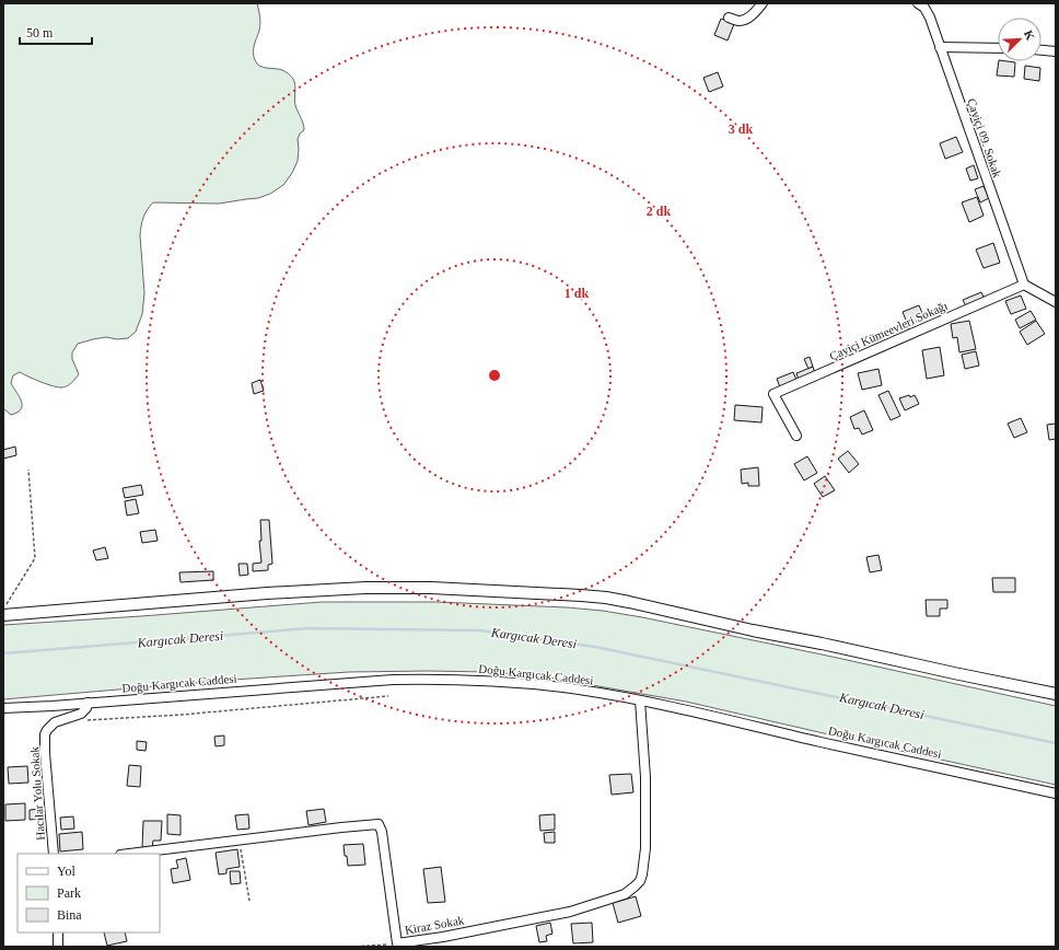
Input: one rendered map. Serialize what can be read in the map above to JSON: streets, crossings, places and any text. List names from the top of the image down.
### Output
{
  "streets": {
    "street": [
      "Çayiçi 09. Sokak",
      "Çayiçi Kümeevleri Sokağı",
      "Doğu Kargıcak Caddesi",
      "Hacılar Yolu Sokak",
      "Kiraz Sokak"
    ]
  },
  "crossings": [
    ["Çayiçi 09. Sokak", "Çayiçi Kümeevleri Sokağı"],
    ["Doğu Kargıcak Caddesi", "Hacılar Yolu Sokak"],
    ["Doğu Kargıcak Caddesi", "Kiraz Sokak"]
  ],
  "water": ["Kargıcak Deresi"],
  "legend": ["Yol", "Park", "Bina"],
  "scale_bar": "50 m",
  "north": "top right",
  "rings": ["3 dk", "2 dk", "1 dk"]
}
